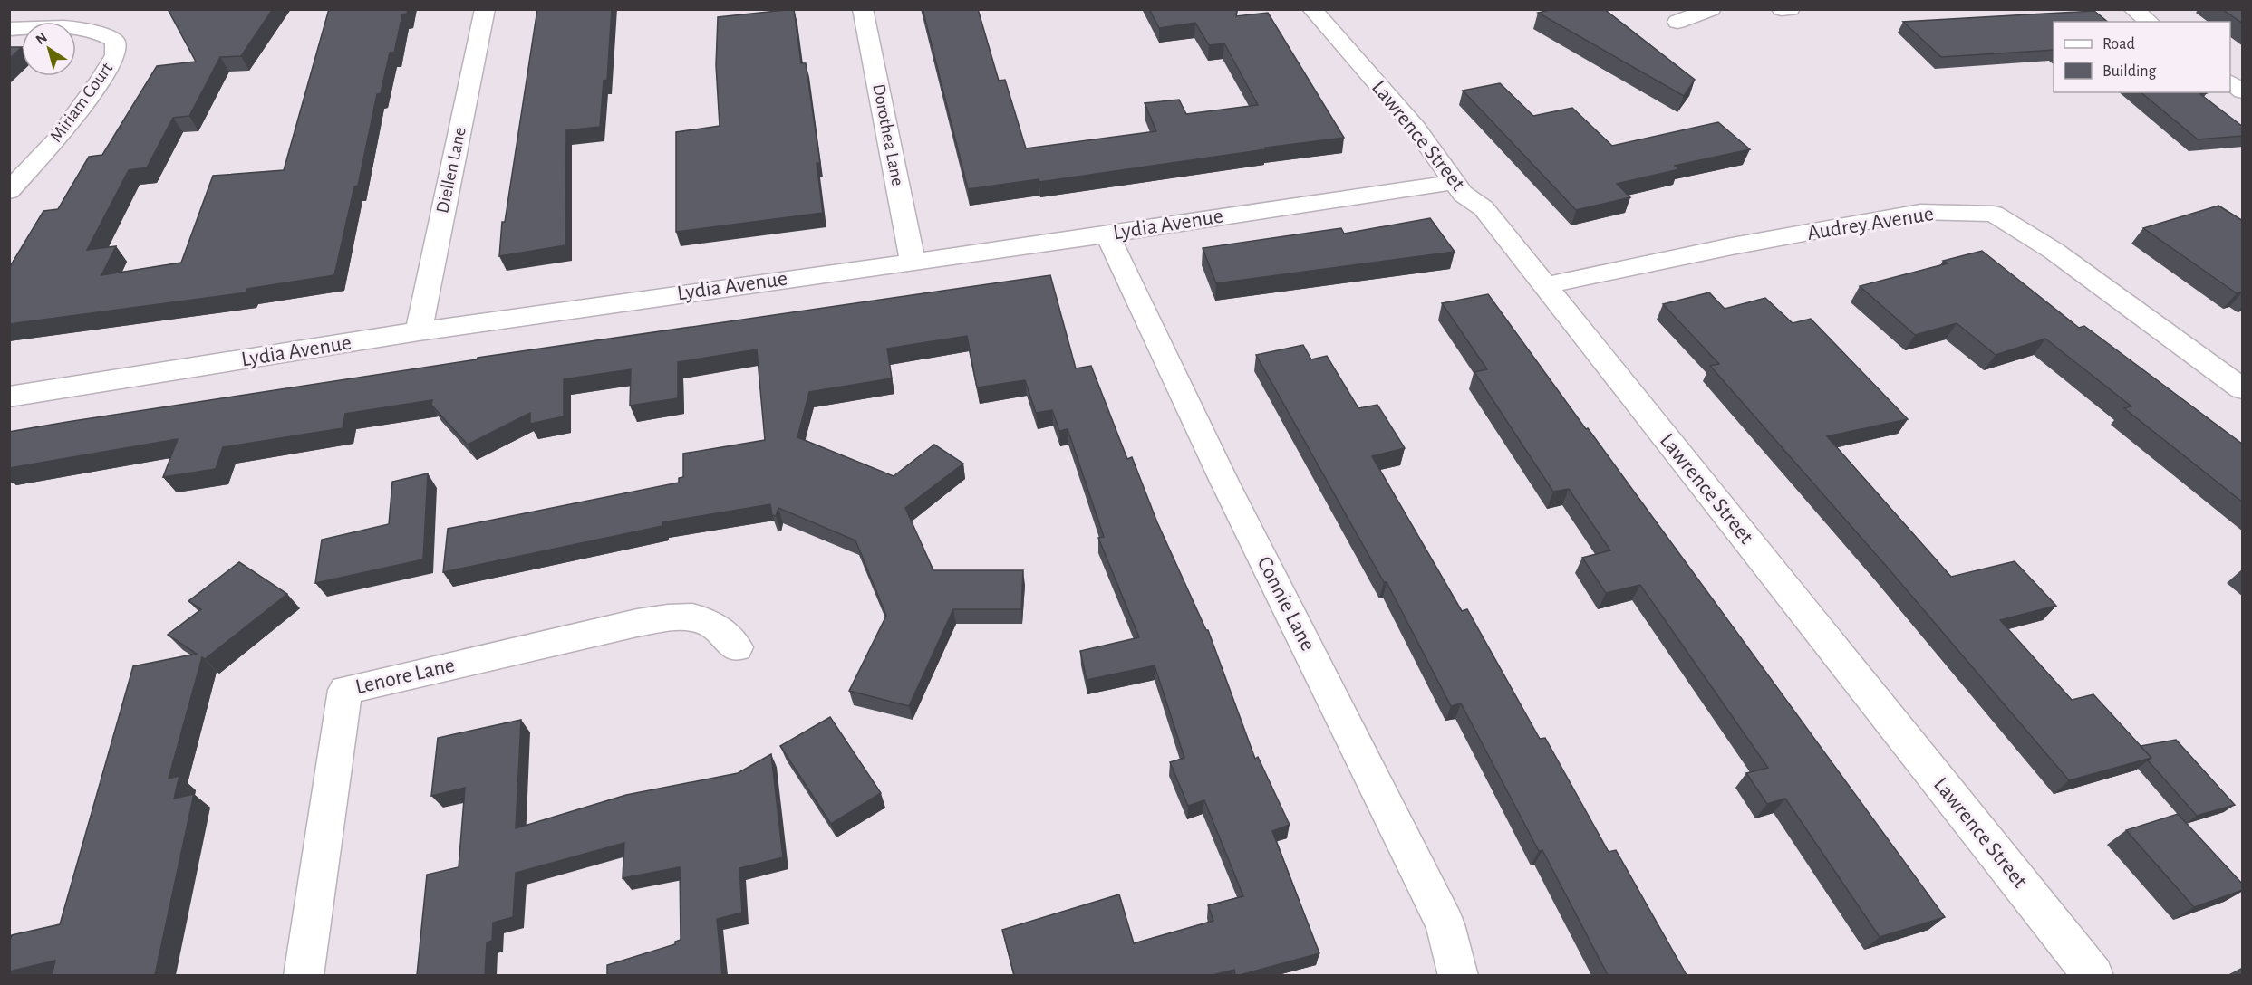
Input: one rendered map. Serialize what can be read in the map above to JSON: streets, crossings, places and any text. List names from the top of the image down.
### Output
{
  "streets": {
    "street": [
      "Miriam Court",
      "Dorothea Lane",
      "Lawrence Street",
      "Diellen Lane",
      "Audrey Avenue",
      "Lydia Avenue",
      "Connie Lane",
      "Lenore Lane"
    ]
  },
  "crossings": [
    ["Dorothea Lane", "Lydia Avenue"],
    ["Lawrence Street", "Audrey Avenue"],
    ["Lawrence Street", "Lydia Avenue"],
    ["Diellen Lane", "Lydia Avenue"],
    ["Lydia Avenue", "Connie Lane"]
  ],
  "legend": ["Road", "Building"],
  "north": "top left"
}
